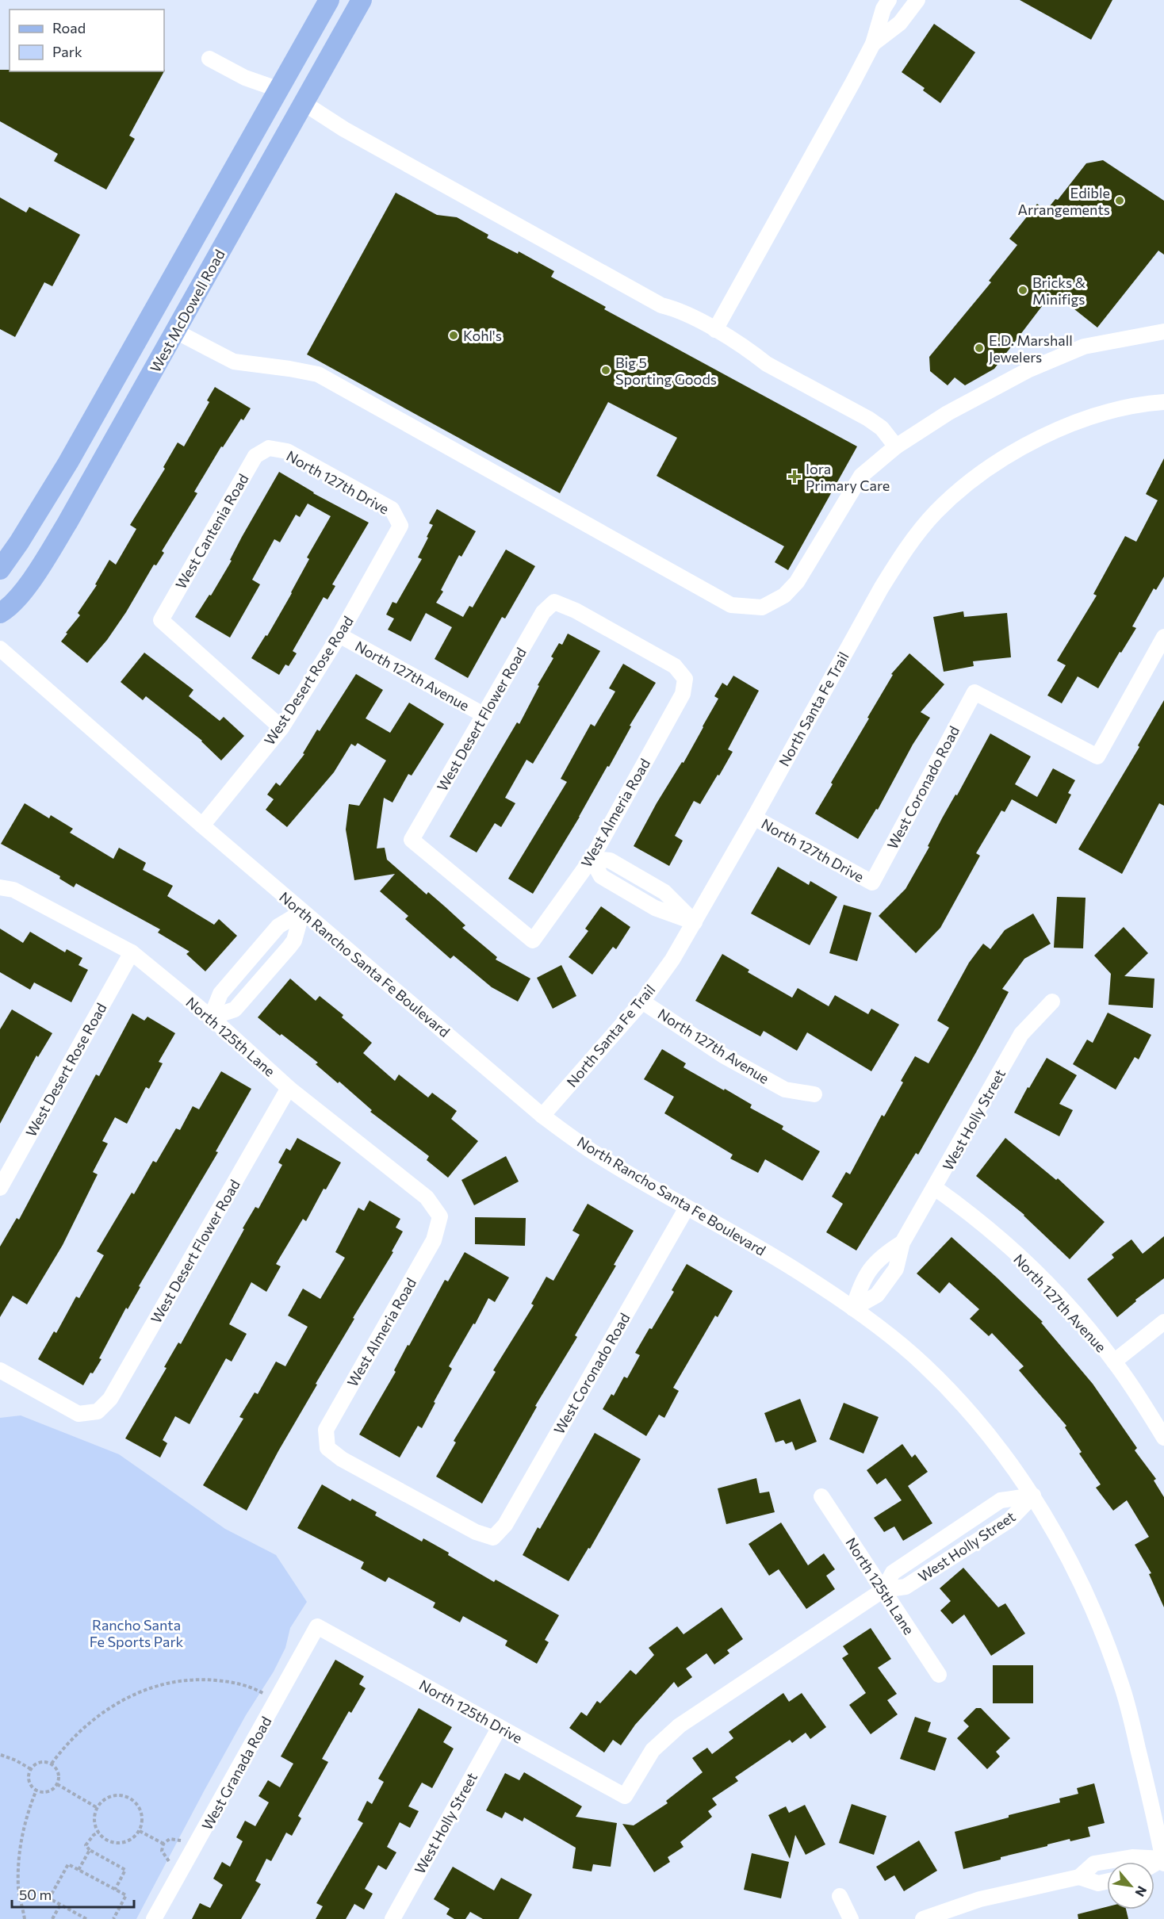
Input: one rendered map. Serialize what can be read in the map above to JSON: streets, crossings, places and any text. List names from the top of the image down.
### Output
{
  "streets": {
    "main road": ["West McDowell Road"],
    "street": [
      "North 127th Drive",
      "West Cantenia Road",
      "North 127th Avenue",
      "West Desert Rose Road",
      "North Santa Fe Trail",
      "West Desert Flower Road",
      "West Coronado Road",
      "West Almeria Road",
      "North Rancho Santa Fe Boulevard",
      "North 125th Lane",
      "West Holly Street",
      "North 125th Drive",
      "West Granada Road"
    ]
  },
  "crossings": [
    ["North 127th Drive", "West Cantenia Road"],
    ["North 127th Drive", "West Desert Rose Road"],
    ["North 127th Drive", "North Santa Fe Trail"],
    ["North 127th Drive", "West Coronado Road"],
    ["West Cantenia Road", "West Desert Rose Road"],
    ["North 127th Avenue", "West Desert Rose Road"],
    ["North 127th Avenue", "North Santa Fe Trail"],
    ["North 127th Avenue", "West Desert Flower Road"],
    ["North 127th Avenue", "West Holly Street"],
    ["West Desert Rose Road", "North Rancho Santa Fe Boulevard"],
    ["West Desert Rose Road", "North 125th Lane"],
    ["North Santa Fe Trail", "North Rancho Santa Fe Boulevard"],
    ["West Desert Flower Road", "West Almeria Road"],
    ["West Desert Flower Road", "North 125th Lane"],
    ["West Coronado Road", "West Almeria Road"],
    ["West Coronado Road", "North Rancho Santa Fe Boulevard"],
    ["West Almeria Road", "North 125th Lane"],
    ["North Rancho Santa Fe Boulevard", "West Holly Street"],
    ["North 125th Lane", "West Holly Street"],
    ["West Holly Street", "North 125th Drive"],
    ["North 125th Drive", "West Granada Road"]
  ],
  "parks": ["Rancho Santa Fe Sports Park"],
  "places": {
    "other": [
      "Edible Arrangements",
      "Bricks & Minifigs",
      "Kohl's",
      "E.D. Marshall Jewelers",
      "Big 5 Sporting Goods"
    ],
    "health": ["Iora Primary Care"]
  },
  "legend": ["Road", "Park"],
  "scale_bar": "50 m",
  "north": "bottom right"
}
